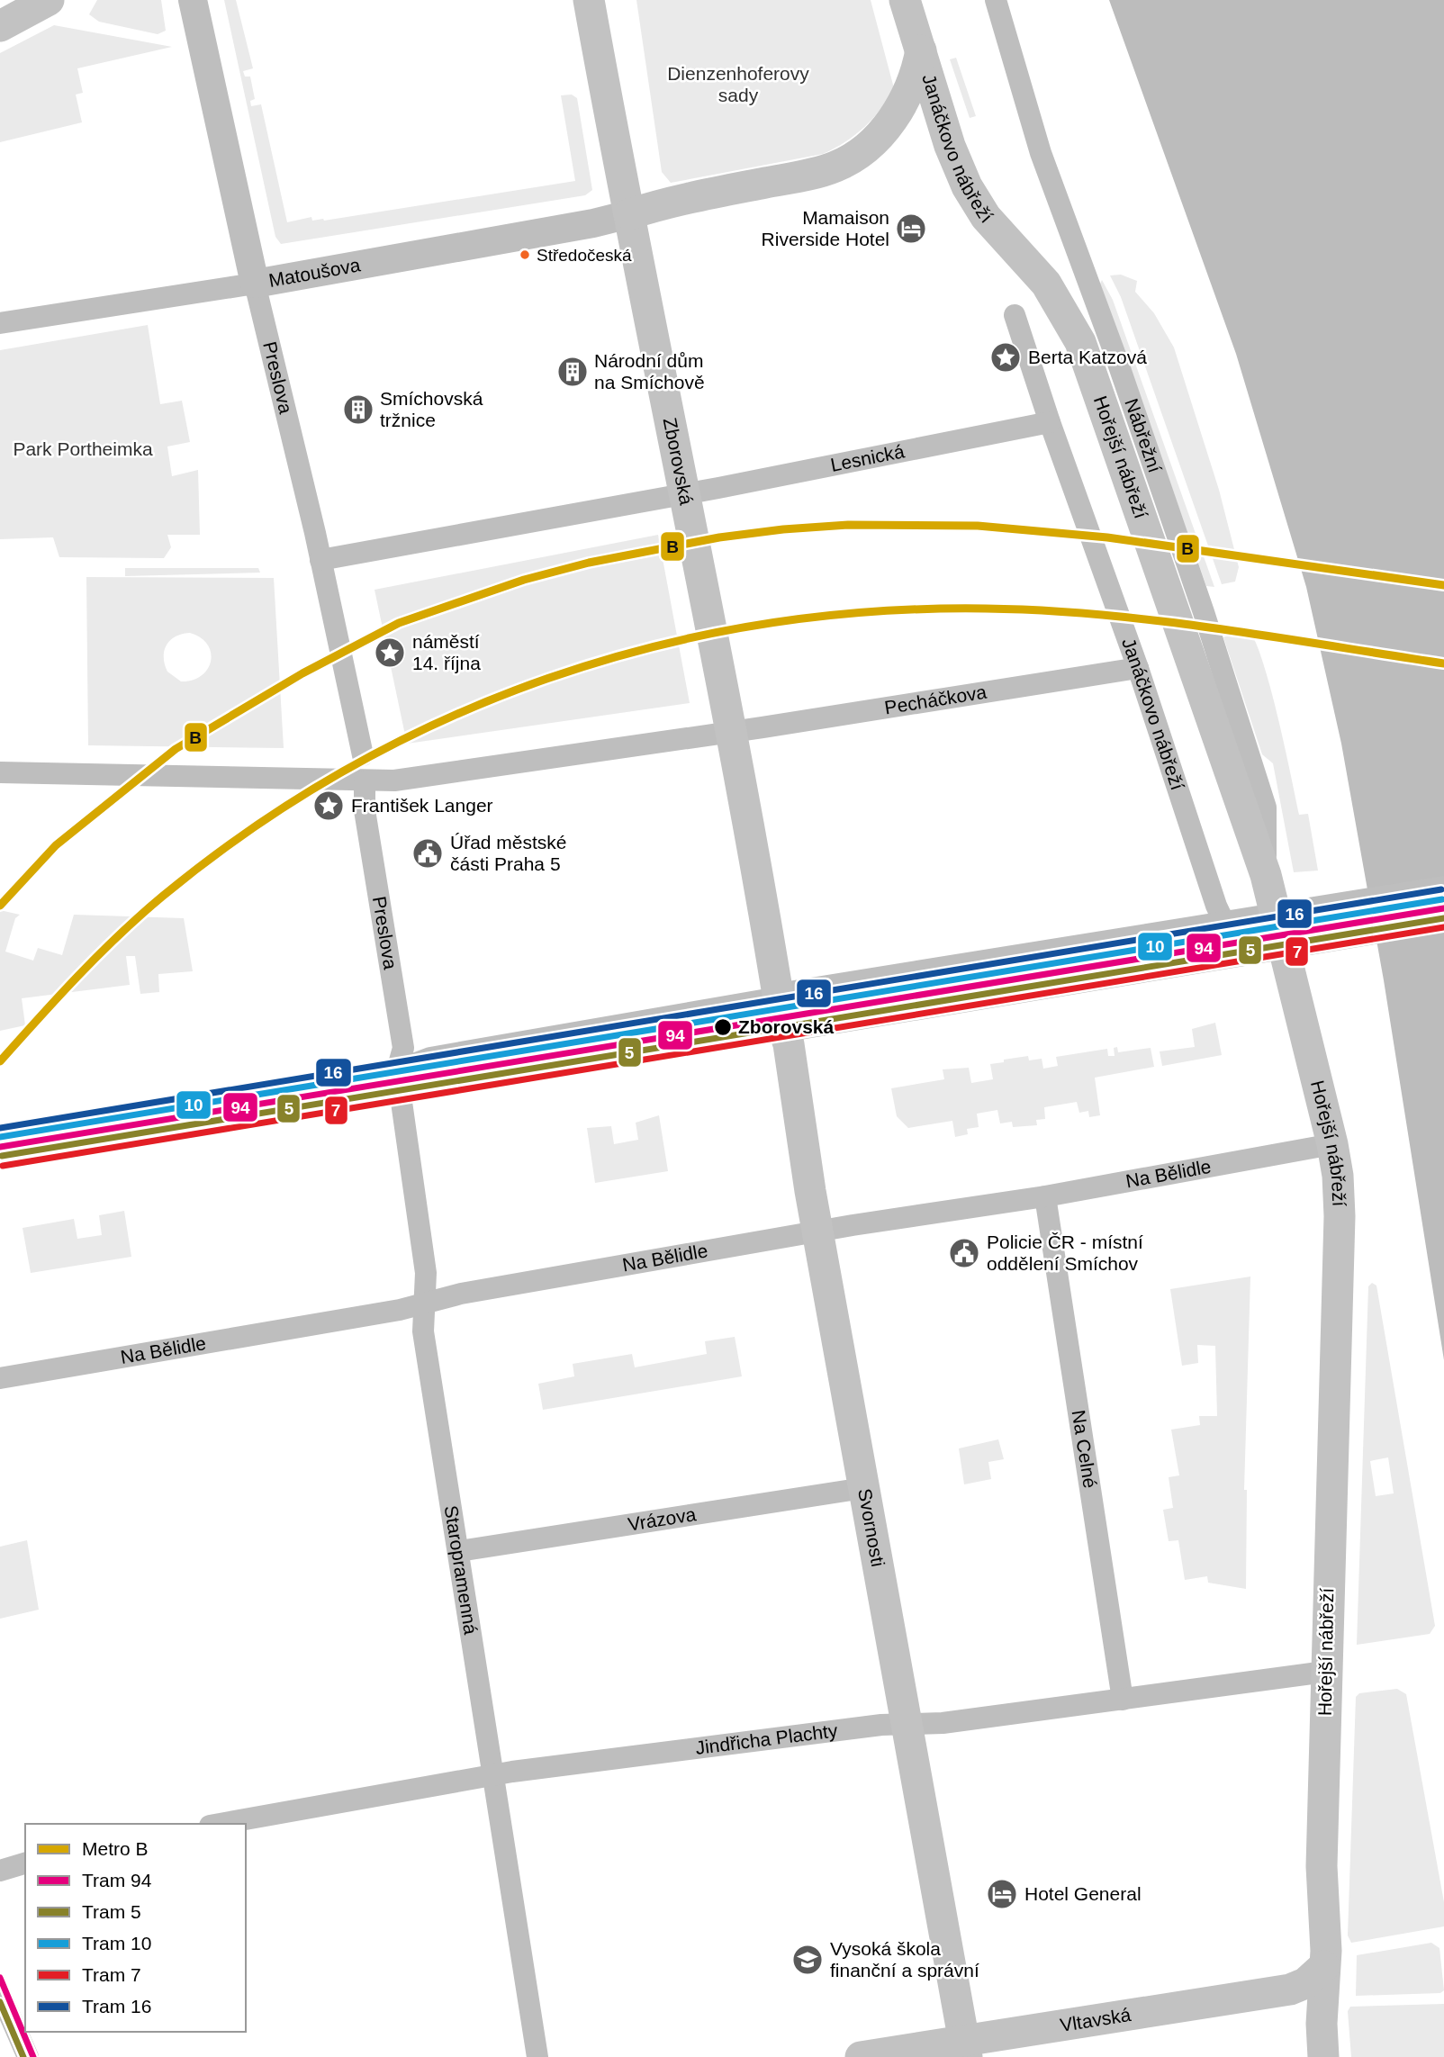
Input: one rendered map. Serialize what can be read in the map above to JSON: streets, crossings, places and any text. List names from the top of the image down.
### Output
{
  "streets": {
    "main road": [
      "Janáčkovo nábřeží",
      "Hořejší nábřeží",
      "Zborovská",
      "Svornosti",
      "Vltavská"
    ],
    "street": [
      "Matoušova",
      "Preslova",
      "Nábřežní",
      "Lesnická",
      "Pecháčkova",
      "Na Bělidle",
      "Na Celné",
      "Vrázova",
      "Staropramenná",
      "Jindřicha Plachty"
    ]
  },
  "crossings": [
    ["Janáčkovo nábřeží", "Hořejší nábřeží"],
    ["Janáčkovo nábřeží", "Lesnická"],
    ["Janáčkovo nábřeží", "Pecháčkova"],
    ["Matoušova", "Preslova"],
    ["Matoušova", "Zborovská"],
    ["Preslova", "Staropramenná"],
    ["Nábřežní", "Hořejší nábřeží"],
    ["Hořejší nábřeží", "Na Bělidle"],
    ["Hořejší nábřeží", "Jindřicha Plachty"],
    ["Hořejší nábřeží", "Vltavská"],
    ["Lesnická", "Zborovská"],
    ["Zborovská", "Pecháčkova"],
    ["Zborovská", "Svornosti"],
    ["Na Bělidle", "Na Celné"],
    ["Na Bělidle", "Svornosti"],
    ["Na Bělidle", "Staropramenná"],
    ["Na Celné", "Jindřicha Plachty"],
    ["Vrázova", "Svornosti"],
    ["Vrázova", "Staropramenná"],
    ["Svornosti", "Jindřicha Plachty"],
    ["Svornosti", "Vltavská"],
    ["Staropramenná", "Jindřicha Plachty"]
  ],
  "parks": ["Dienzenhoferovy sady", "Park Portheimka"],
  "places": {
    "hotel": ["Mamaison Riverside Hotel", "Hotel General"],
    "other": ["Středočeská", "Zborovská"],
    "place": ["Berta Katzová", "náměstí 14. října", "František Langer"],
    "building": ["Národní dům na Smíchově", "Smíchovská tržnice"],
    "public building": ["Úřad městské části Praha 5", "Policie ČR - místní oddělení Smíchov"],
    "school or university": ["Vysoká škola finanční a správní"]
  },
  "lines": [
    "metro line B",
    "tram line 16",
    "tram line 10",
    "tram line 94",
    "tram line 5",
    "tram line 7"
  ],
  "legend": [
    "Metro B",
    "Tram 94",
    "Tram 5",
    "Tram 10",
    "Tram 7",
    "Tram 16"
  ]
}
